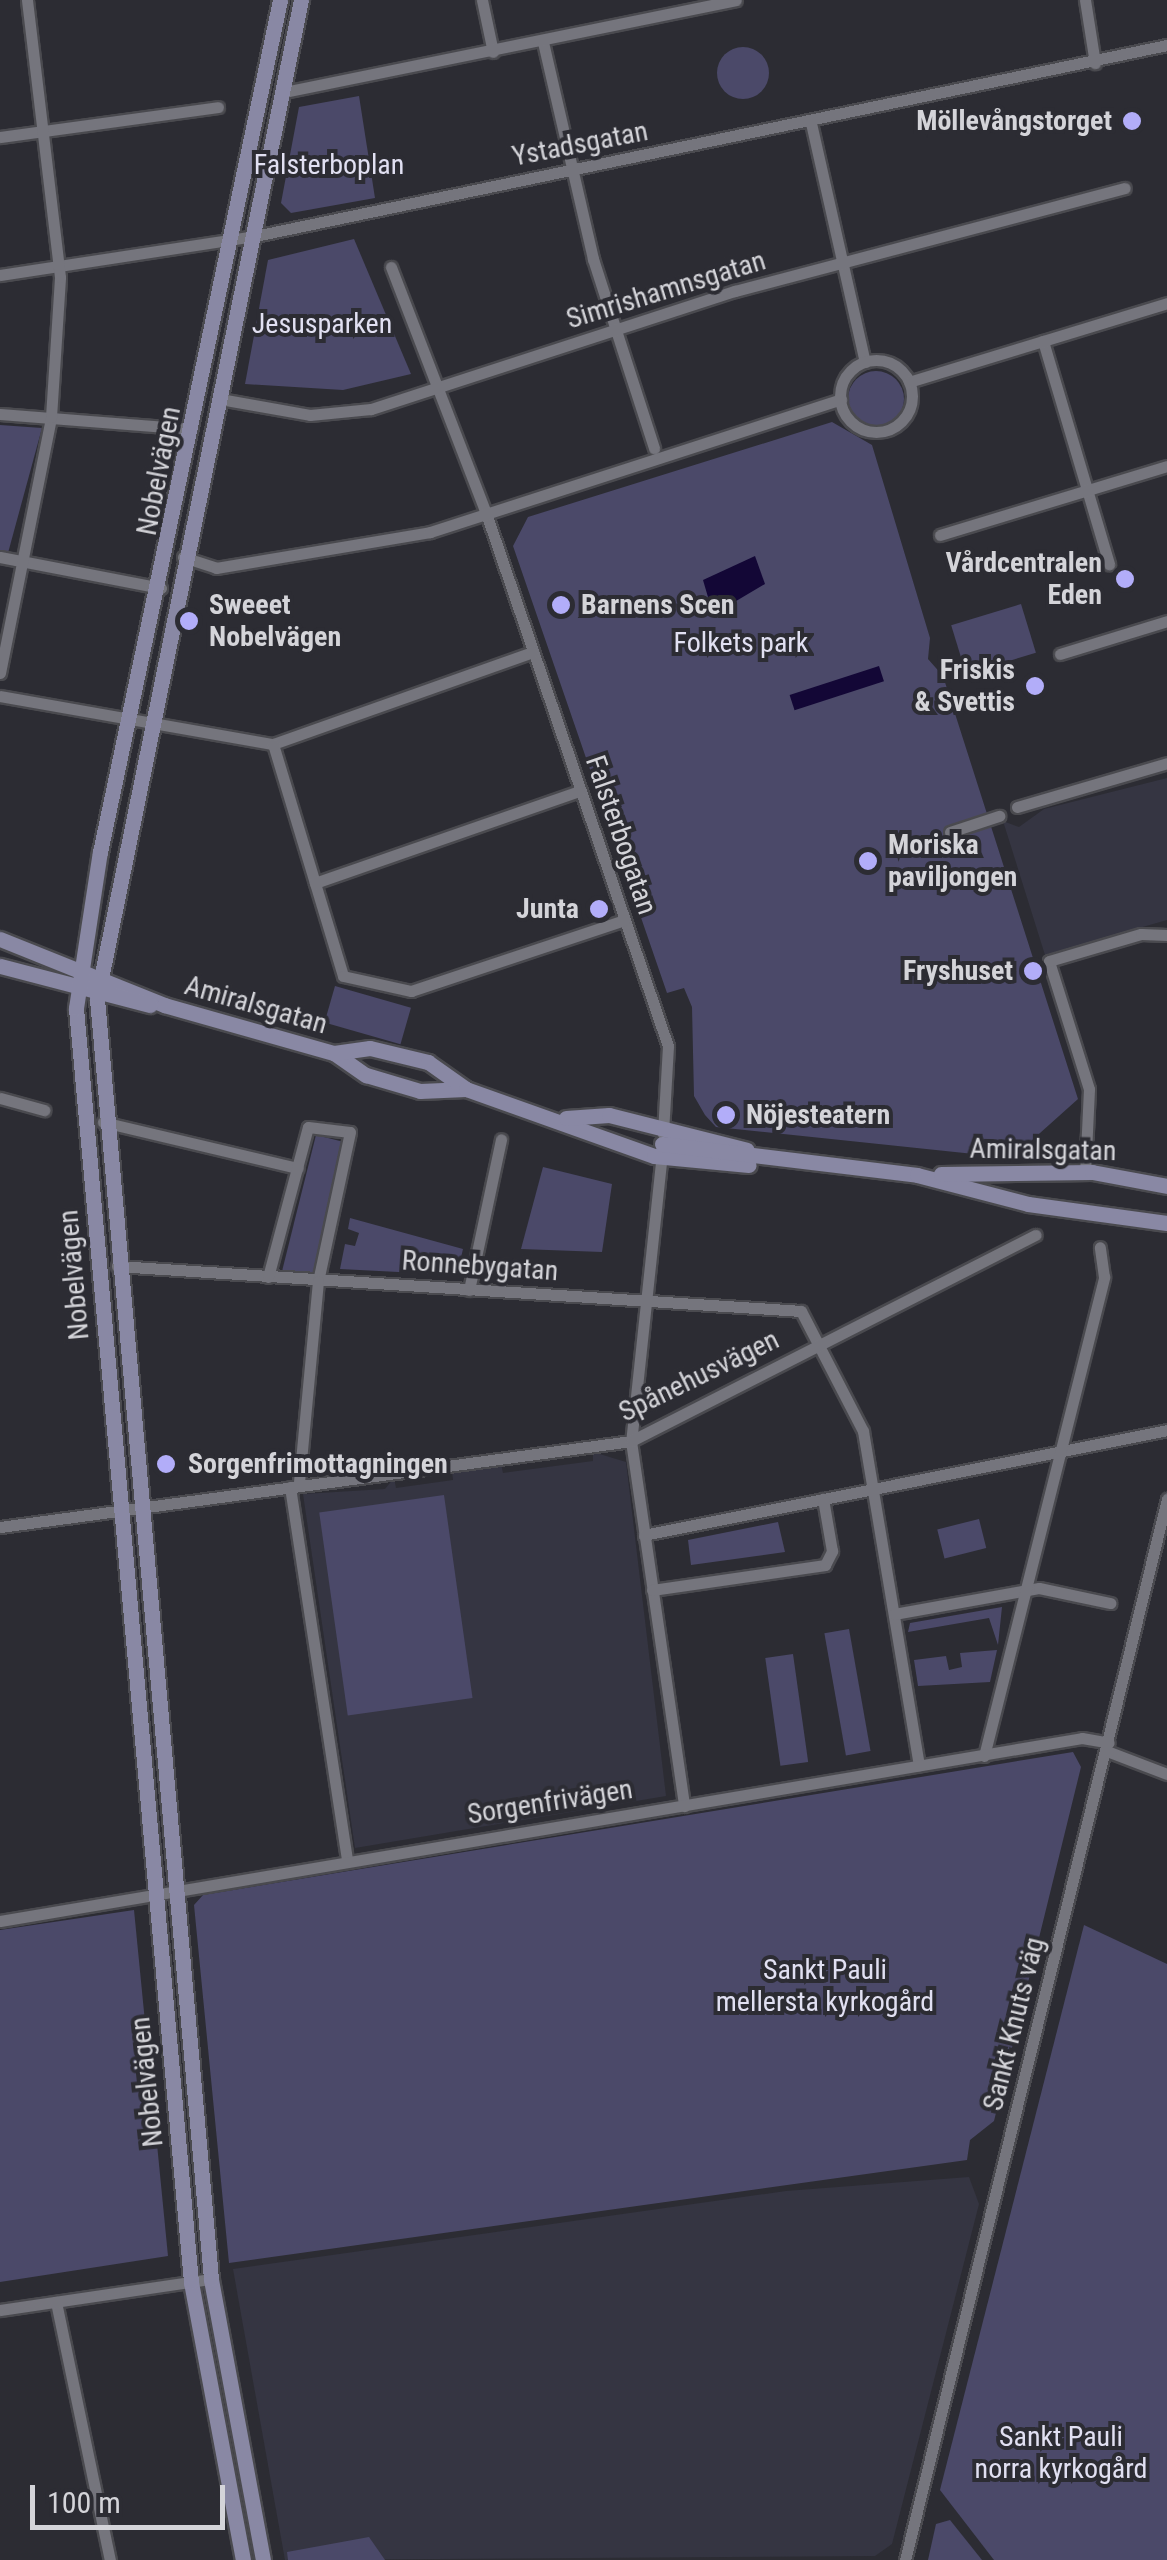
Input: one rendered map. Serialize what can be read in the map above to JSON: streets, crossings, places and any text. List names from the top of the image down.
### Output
{
  "streets": {
    "main road": ["Nobelvägen", "Amiralsgatan"],
    "street": [
      "Ystadsgatan",
      "Simrishamnsgatan",
      "Falsterbogatan",
      "Ronnebygatan",
      "Spånehusvägen",
      "Sorgenfrivägen",
      "Sankt Knuts väg"
    ]
  },
  "crossings": [
    ["Ystadsgatan", "Nobelvägen"],
    ["Simrishamnsgatan", "Nobelvägen"],
    ["Simrishamnsgatan", "Falsterbogatan"],
    ["Nobelvägen", "Amiralsgatan"],
    ["Nobelvägen", "Ronnebygatan"],
    ["Nobelvägen", "Spånehusvägen"],
    ["Nobelvägen", "Sorgenfrivägen"],
    ["Falsterbogatan", "Amiralsgatan"],
    ["Falsterbogatan", "Ronnebygatan"],
    ["Falsterbogatan", "Spånehusvägen"],
    ["Falsterbogatan", "Sorgenfrivägen"],
    ["Ronnebygatan", "Spånehusvägen"],
    ["Sorgenfrivägen", "Sankt Knuts väg"]
  ],
  "parks": [
    "Falsterboplan",
    "Jesusparken",
    "Folkets park",
    "Sankt Pauli mellersta kyrkogård",
    "Sankt Pauli norra kyrkogård"
  ],
  "places": [
    "Möllevångstorget",
    "Vårdcentralen Eden",
    "Barnens Scen",
    "Sweeet Nobelvägen",
    "Friskis & Svettis",
    "Moriska paviljongen",
    "Junta",
    "Fryshuset",
    "Nöjesteatern",
    "Sorgenfrimottagningen"
  ],
  "scale_bar": "100 m"
}
